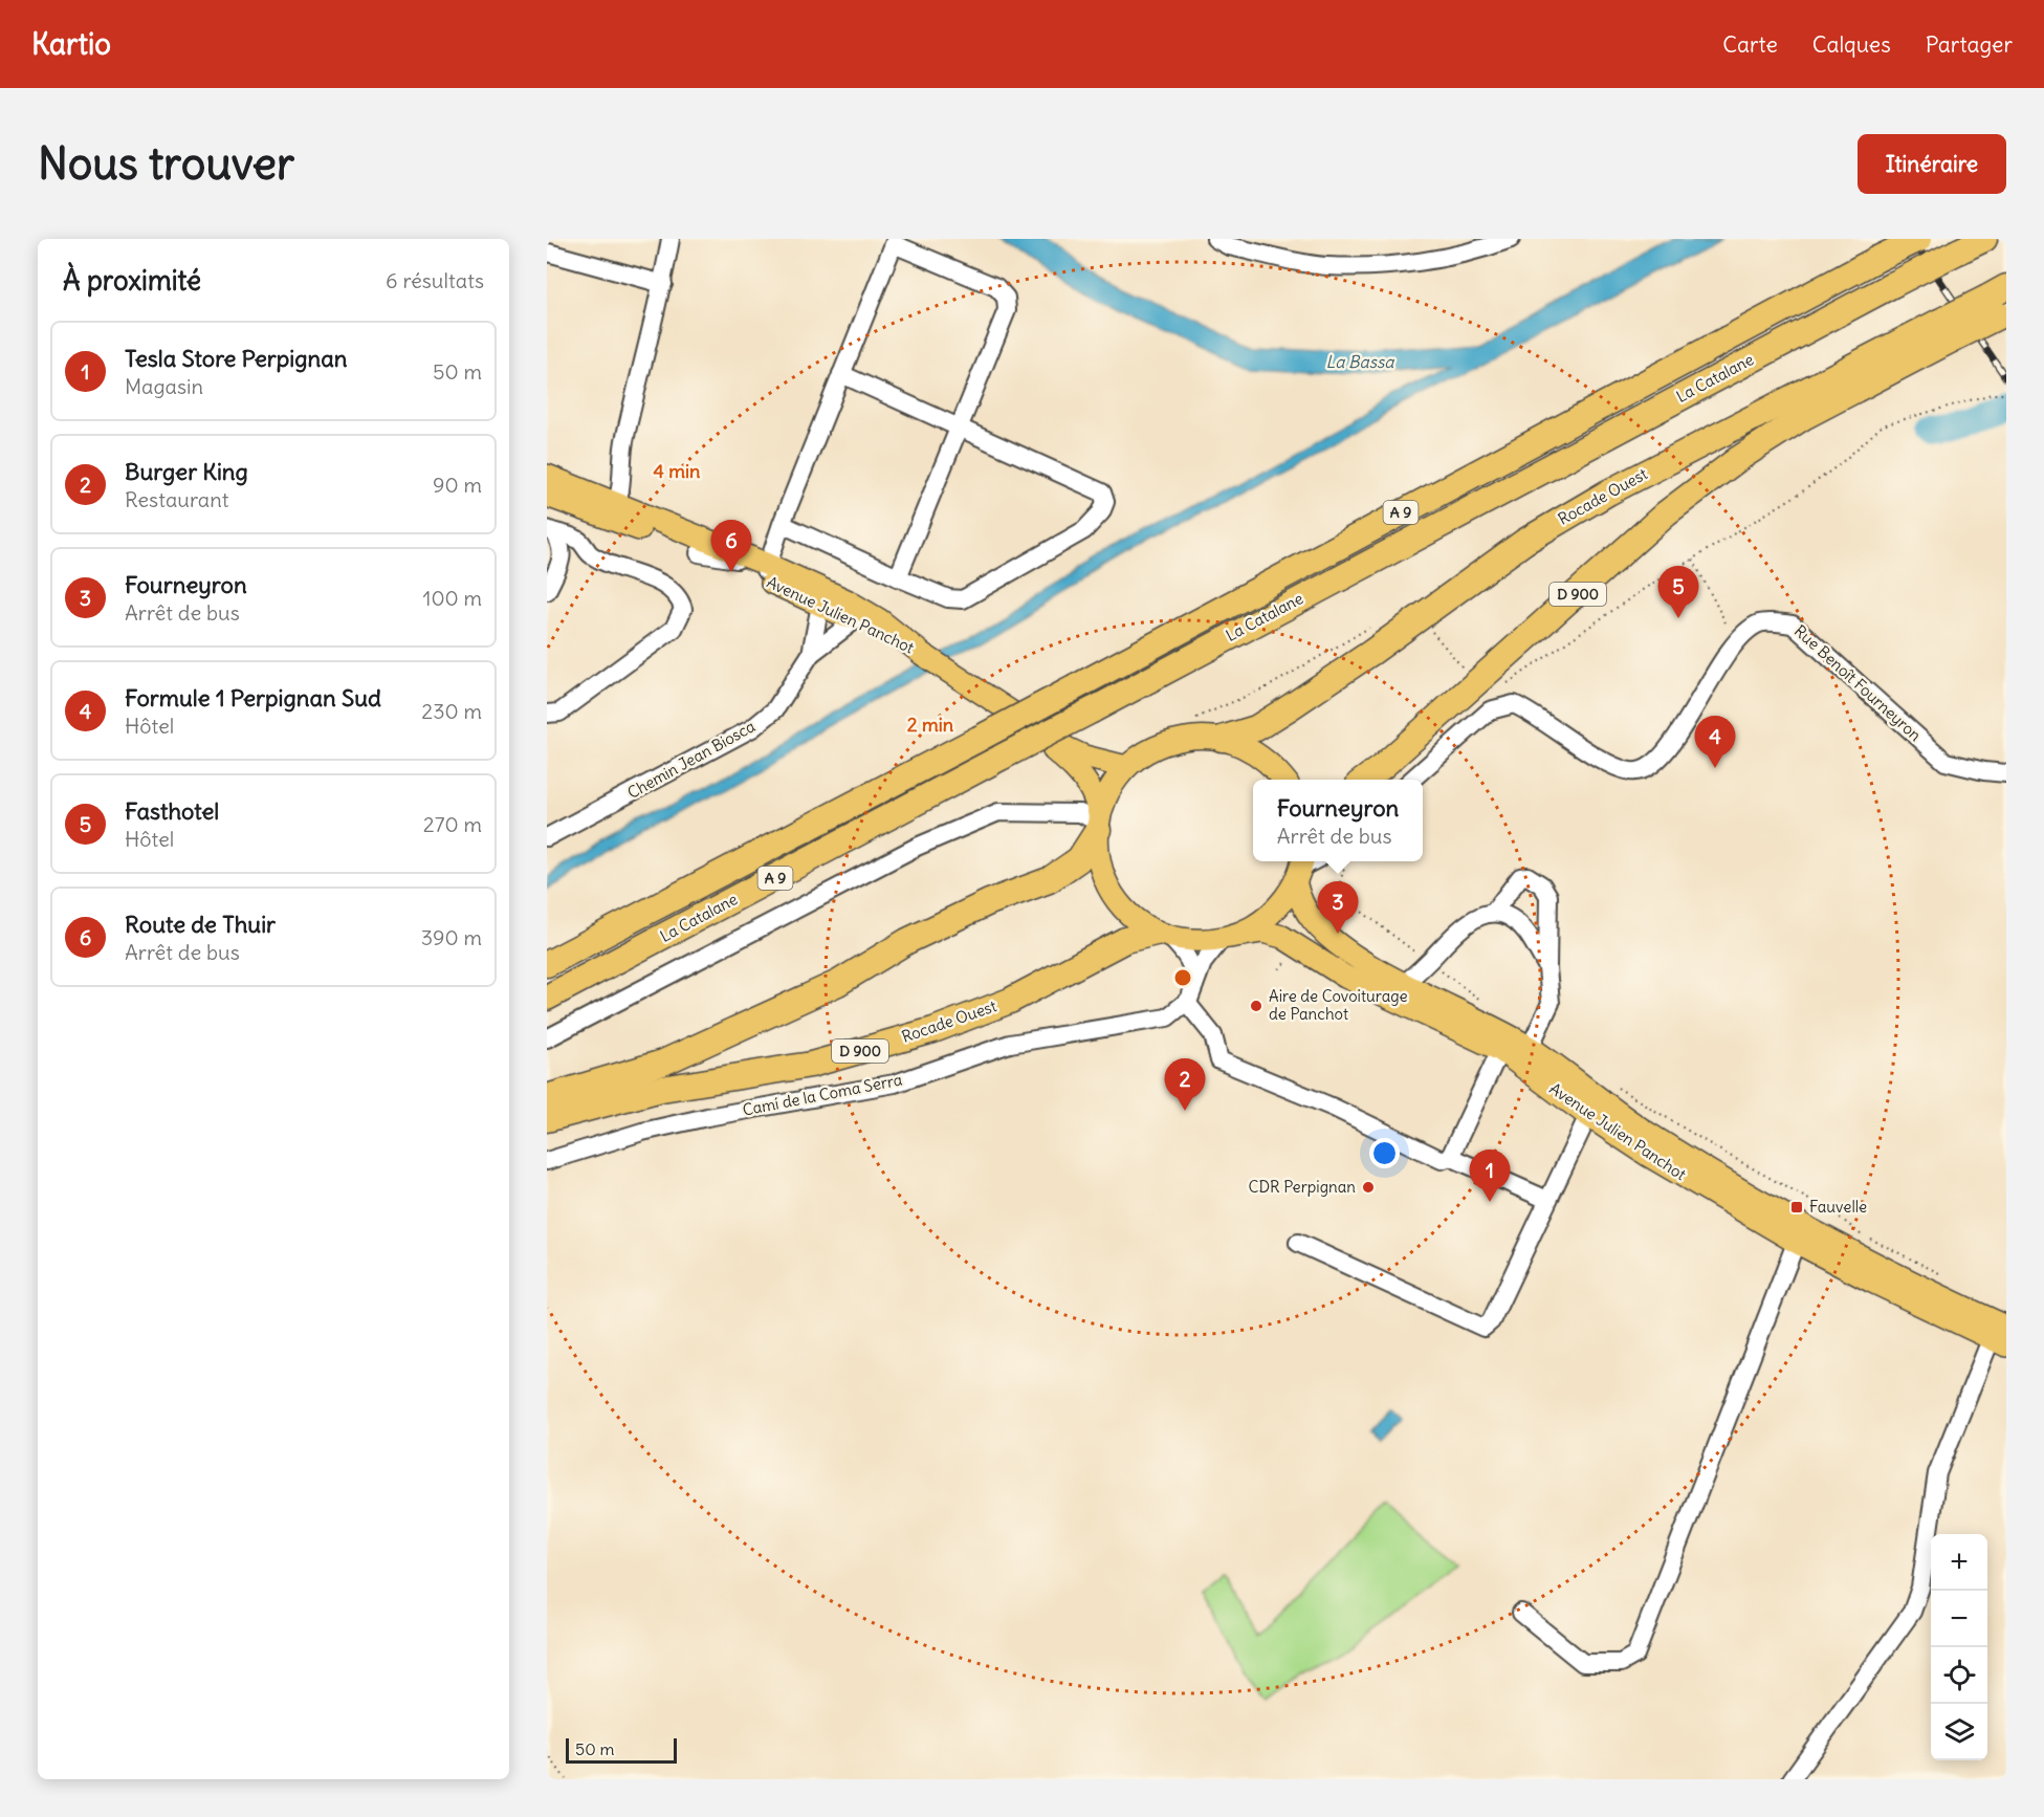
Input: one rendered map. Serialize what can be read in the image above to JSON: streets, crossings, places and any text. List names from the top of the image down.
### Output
{
  "streets": {
    "highway": [
      "La Catalane",
      "Rocade Ouest",
      "A 9",
      "D 900"
    ],
    "main road": ["Avenue Julien Panchot"],
    "street": ["Rue Benoît Fourneyron", "Chemin Jean Biosca", "Camí de la Coma Serra"]
  },
  "crossings": [
    ["Rocade Ouest", "Avenue Julien Panchot"],
    ["Avenue Julien Panchot", "Chemin Jean Biosca"]
  ],
  "water": ["La Bassa"],
  "places": {
    "other": ["Aire de Covoiturage de Panchot", "CDR Perpignan"],
    "transit": ["Fauvelle"]
  },
  "scale_bar": "50 m",
  "page": {
    "header": "Kartio",
    "nav": ["Carte", "Calques", "Partager"],
    "buttons": "Itinéraire",
    "title": "Nous trouver",
    "heading": ["À proximité", "6 résultats"],
    "list": [
      {
        "mark": "1",
        "name": "Tesla Store Perpignan",
        "note": "Magasin",
        "value": "50 m"
      },
      {
        "mark": "2",
        "name": "Burger King",
        "note": "Restaurant",
        "value": "90 m"
      },
      {
        "mark": "3",
        "name": "Fourneyron",
        "note": "Arrêt de bus",
        "value": "100 m"
      },
      {
        "mark": "4",
        "name": "Formule 1 Perpignan Sud",
        "note": "Hôtel",
        "value": "230 m"
      },
      {
        "mark": "5",
        "name": "Fasthotel",
        "note": "Hôtel",
        "value": "270 m"
      },
      {
        "mark": "6",
        "name": "Route de Thuir",
        "note": "Arrêt de bus",
        "value": "390 m"
      }
    ],
    "pins": [
      "6",
      "5",
      "4",
      "3",
      "2",
      "1"
    ],
    "popup": ["Fourneyron", "Arrêt de bus"],
    "map_buttons": ["+", "−"],
    "scale": "50 m"
  },
  "rings": ["4 min", "2 min"]
}
